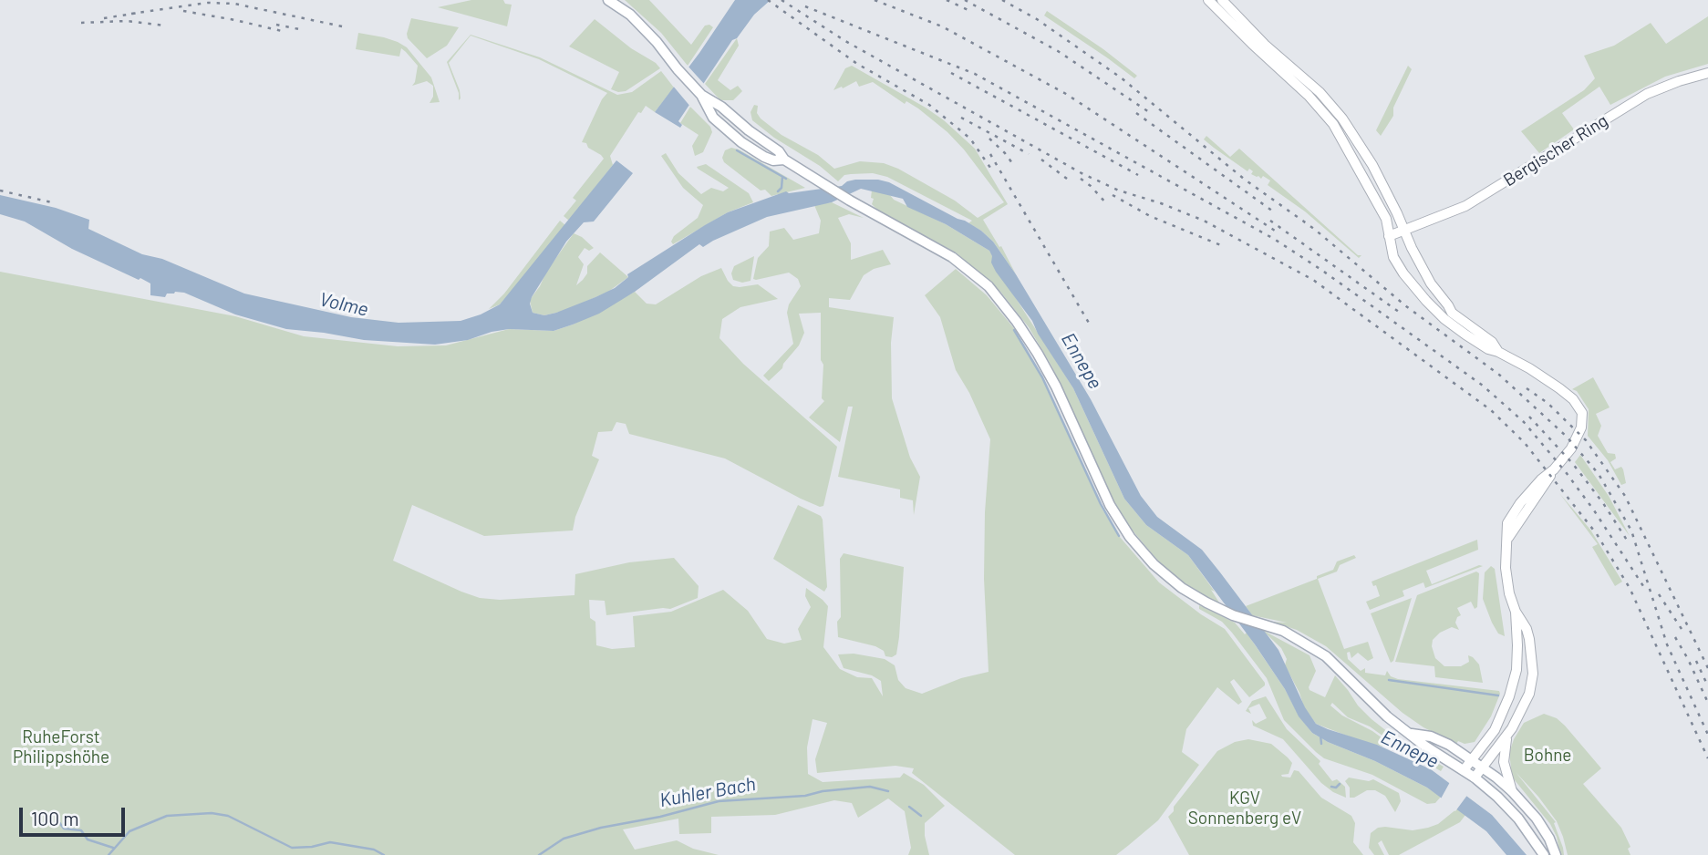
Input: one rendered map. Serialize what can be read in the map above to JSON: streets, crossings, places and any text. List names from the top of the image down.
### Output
{
  "streets": {
    "main road": ["Bergischer Ring"]
  },
  "water": ["Volme", "Ennepe", "Kuhler Bach"],
  "parks": ["RuheForst Philippshöhe", "Bohne", "KGV Sonnenberg eV"],
  "scale_bar": "100 m"
}
